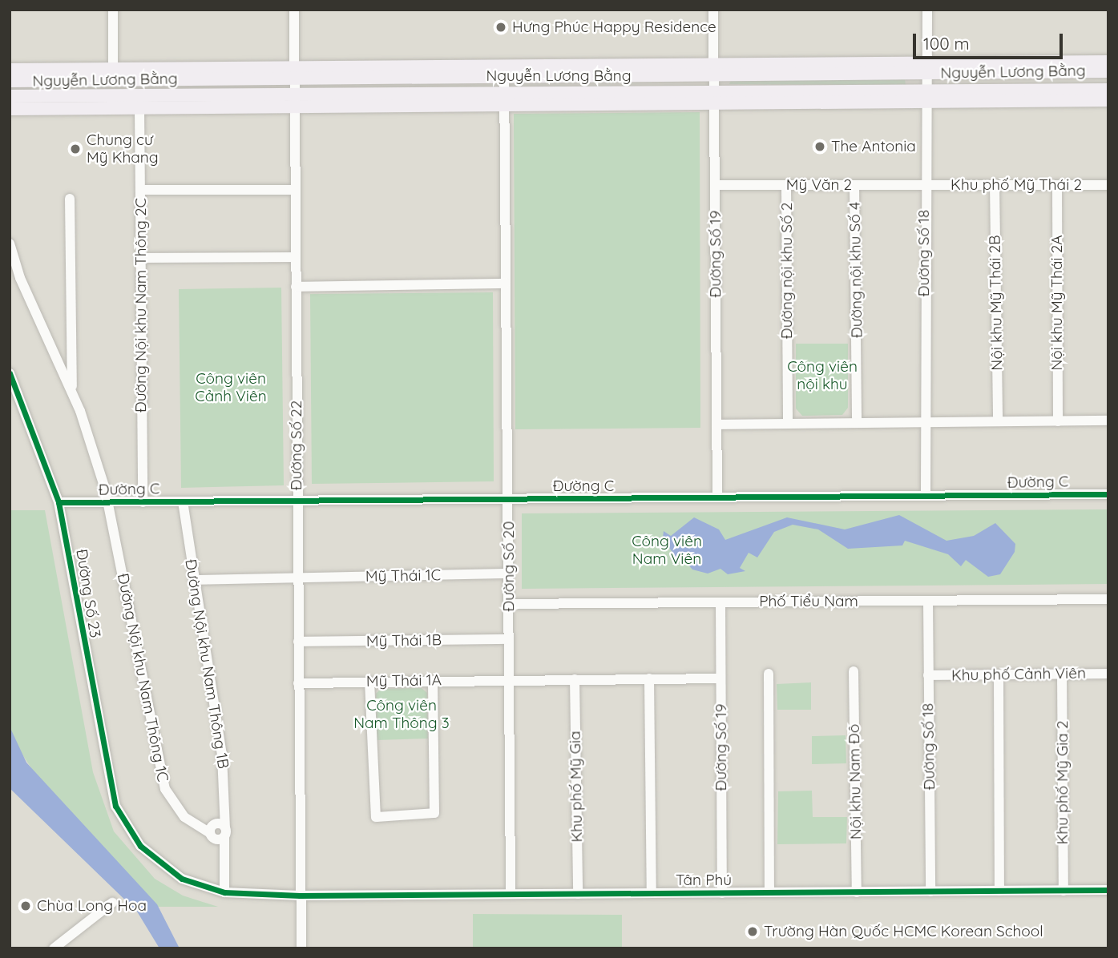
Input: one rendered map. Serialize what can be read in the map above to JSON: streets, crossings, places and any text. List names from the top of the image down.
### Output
{
  "streets": {
    "main road": ["Nguyễn Lương Bằng"],
    "street": [
      "Mỹ Văn 2",
      "Khu phố Mỹ Thái 2",
      "Đường Số 18",
      "Đường Số 19",
      "Đường nội khu Số 4",
      "Đường nội khu Số 2",
      "Nội khu Mỹ Thái 2B",
      "Nội khu Mỹ Thái 2A",
      "Đường Nội khu Nam Thông 2C",
      "Đường Số 22",
      "Đường C",
      "Đường Số 20",
      "Mỹ Thái 1C",
      "Đường Số 23",
      "Phố Tiểu Nam",
      "Mỹ Thái 1B",
      "Đường Nội khu Nam Thông 1B",
      "Khu phố Cảnh Viên",
      "Đường Nội khu Nam Thông 1C",
      "Mỹ Thái 1A",
      "Nội khu Nam Đô",
      "Khu phố Mỹ Gia 2",
      "Khu phố Mỹ Gia",
      "Tân Phú"
    ]
  },
  "crossings": [
    ["Nguyễn Lương Bằng", "Đường Số 18"],
    ["Nguyễn Lương Bằng", "Đường Số 19"],
    ["Nguyễn Lương Bằng", "Đường Nội khu Nam Thông 2C"],
    ["Nguyễn Lương Bằng", "Đường Số 22"],
    ["Nguyễn Lương Bằng", "Đường Số 20"],
    ["Mỹ Văn 2", "Khu phố Mỹ Thái 2"],
    ["Mỹ Văn 2", "Đường Số 18"],
    ["Mỹ Văn 2", "Đường Số 19"],
    ["Mỹ Văn 2", "Đường nội khu Số 4"],
    ["Mỹ Văn 2", "Đường nội khu Số 2"],
    ["Khu phố Mỹ Thái 2", "Đường Số 18"],
    ["Khu phố Mỹ Thái 2", "Nội khu Mỹ Thái 2B"],
    ["Khu phố Mỹ Thái 2", "Nội khu Mỹ Thái 2A"],
    ["Đường Số 18", "Đường C"],
    ["Đường Số 18", "Phố Tiểu Nam"],
    ["Đường Số 18", "Khu phố Cảnh Viên"],
    ["Đường Số 18", "Tân Phú"],
    ["Đường Số 19", "Đường C"],
    ["Đường Số 19", "Phố Tiểu Nam"],
    ["Đường Số 19", "Tân Phú"],
    ["Đường Nội khu Nam Thông 2C", "Đường C"],
    ["Đường Số 22", "Đường C"],
    ["Đường Số 22", "Mỹ Thái 1C"],
    ["Đường Số 22", "Đường Số 23"],
    ["Đường Số 22", "Mỹ Thái 1B"],
    ["Đường Số 22", "Mỹ Thái 1A"],
    ["Đường Số 22", "Tân Phú"],
    ["Đường C", "Đường Số 20"],
    ["Đường C", "Đường Số 23"],
    ["Đường C", "Đường Nội khu Nam Thông 1B"],
    ["Đường C", "Đường Nội khu Nam Thông 1C"],
    ["Đường Số 20", "Mỹ Thái 1C"],
    ["Đường Số 20", "Phố Tiểu Nam"],
    ["Đường Số 20", "Mỹ Thái 1B"],
    ["Đường Số 20", "Mỹ Thái 1A"],
    ["Đường Số 20", "Tân Phú"],
    ["Mỹ Thái 1C", "Đường Nội khu Nam Thông 1B"],
    ["Đường Số 23", "Đường Nội khu Nam Thông 1B"],
    ["Đường Số 23", "Tân Phú"],
    ["Đường Nội khu Nam Thông 1B", "Đường Nội khu Nam Thông 1C"],
    ["Khu phố Cảnh Viên", "Khu phố Mỹ Gia 2"],
    ["Nội khu Nam Đô", "Tân Phú"],
    ["Khu phố Mỹ Gia 2", "Tân Phú"],
    ["Khu phố Mỹ Gia", "Tân Phú"]
  ],
  "parks": [
    "Công viên nội khu",
    "Công viên Cảnh Viên",
    "Công viên Nam Viên",
    "Công viên Nam Thông 3"
  ],
  "places": [
    "Hưng Phúc Happy Residence",
    "The Antonia",
    "Chung cư Mỹ Khang",
    "Chùa Long Hoa",
    "Trường Hàn Quốc HCMC Korean School"
  ],
  "scale_bar": "100 m"
}
